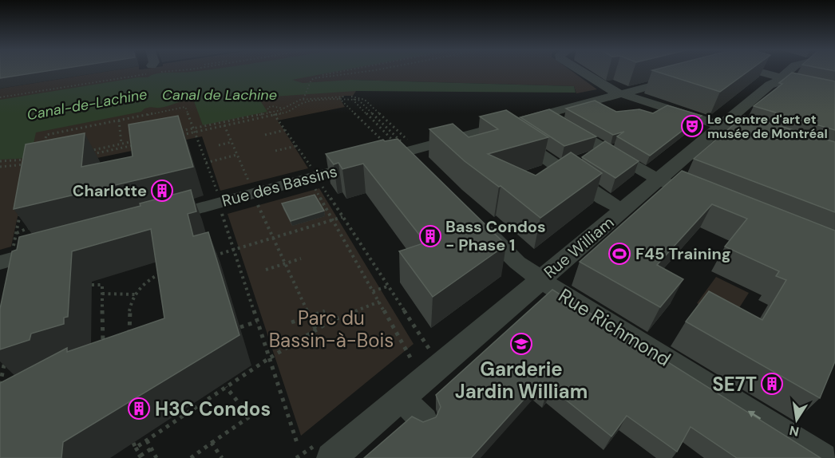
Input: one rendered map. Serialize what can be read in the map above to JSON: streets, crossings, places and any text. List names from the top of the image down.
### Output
{
  "streets": {
    "street": ["Rue des Bassins", "Rue William", "Rue Richmond"]
  },
  "crossings": [
    ["Rue William", "Rue Richmond"]
  ],
  "water": ["Canal de Lachine", "Canal-de-Lachine"],
  "parks": ["Parc du Bassin-à-Bois"],
  "places": {
    "theatre": ["Le Centre d'art et musée de Montréal"],
    "building": [
      "Charlotte",
      "Bass Condos - Phase 1",
      "SE7T",
      "H3C Condos"
    ],
    "sports": ["F45 Training"],
    "school or university": ["Garderie Jardin William"]
  },
  "north": "bottom"
}
